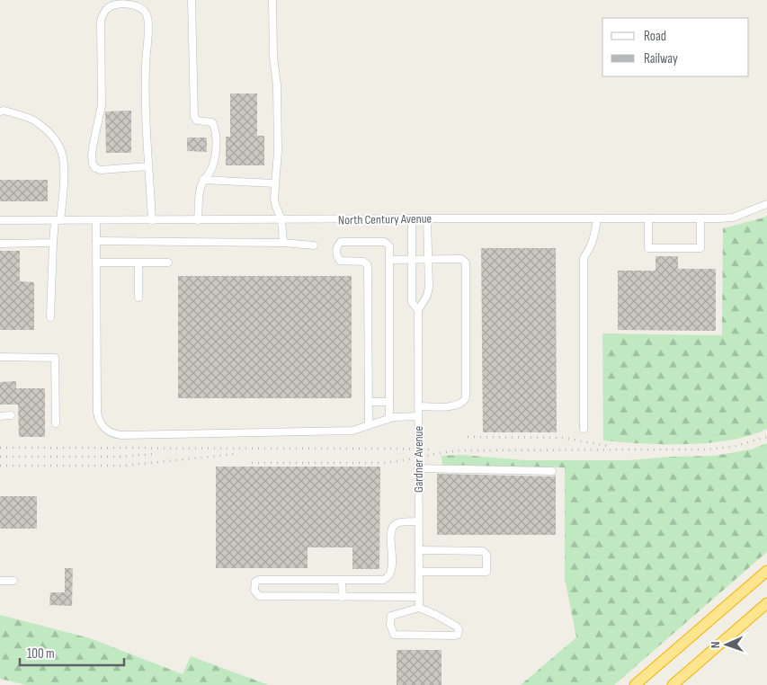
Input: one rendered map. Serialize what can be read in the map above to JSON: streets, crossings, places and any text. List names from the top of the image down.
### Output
{
  "streets": {
    "street": ["North Century Avenue", "Gardner Avenue"]
  },
  "crossings": [
    ["North Century Avenue", "Gardner Avenue"]
  ],
  "legend": ["Road", "Railway"],
  "scale_bar": "100 m",
  "north": "left"
}
